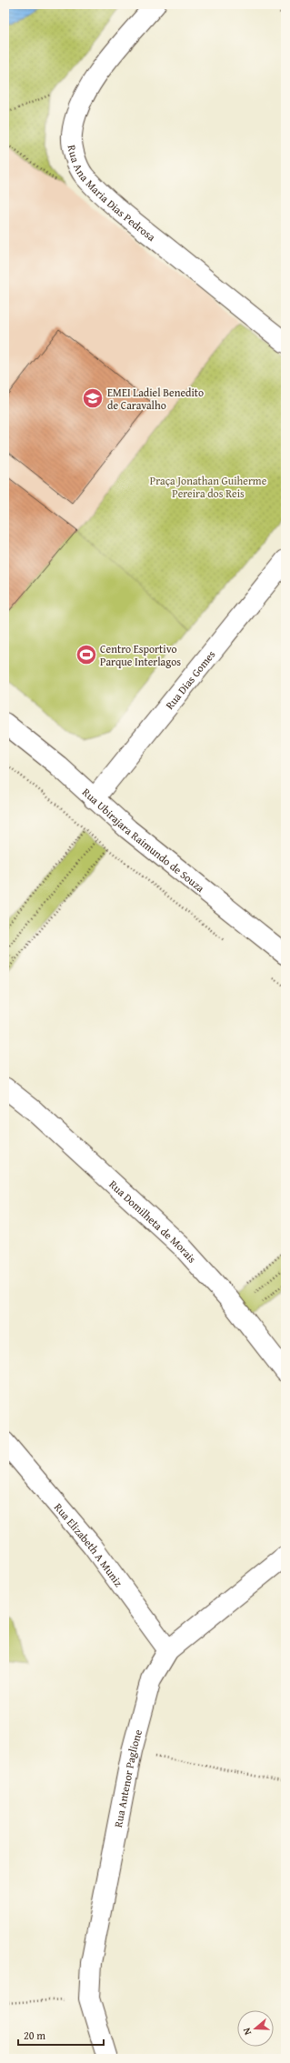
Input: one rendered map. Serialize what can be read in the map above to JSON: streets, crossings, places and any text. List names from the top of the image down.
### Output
{
  "streets": {
    "street": [
      "Rua Ana Maria Dias Pedrosa",
      "Rua Dias Gomes",
      "Rua Ubirajara Raimundo de Souza",
      "Rua Domilheta de Morais",
      "Rua Elizabeth A Muniz",
      "Rua Antenor Paglione"
    ]
  },
  "crossings": [
    ["Rua Dias Gomes", "Rua Ubirajara Raimundo de Souza"],
    ["Rua Elizabeth A Muniz", "Rua Antenor Paglione"]
  ],
  "parks": ["Praça Jonathan Guiherme Pereira dos Reis"],
  "places": {
    "school or university": ["EMEI Ladiel Benedito de Caravalho"],
    "sports": ["Centro Esportivo Parque Interlagos"]
  },
  "scale_bar": "20 m",
  "north": "left"
}
